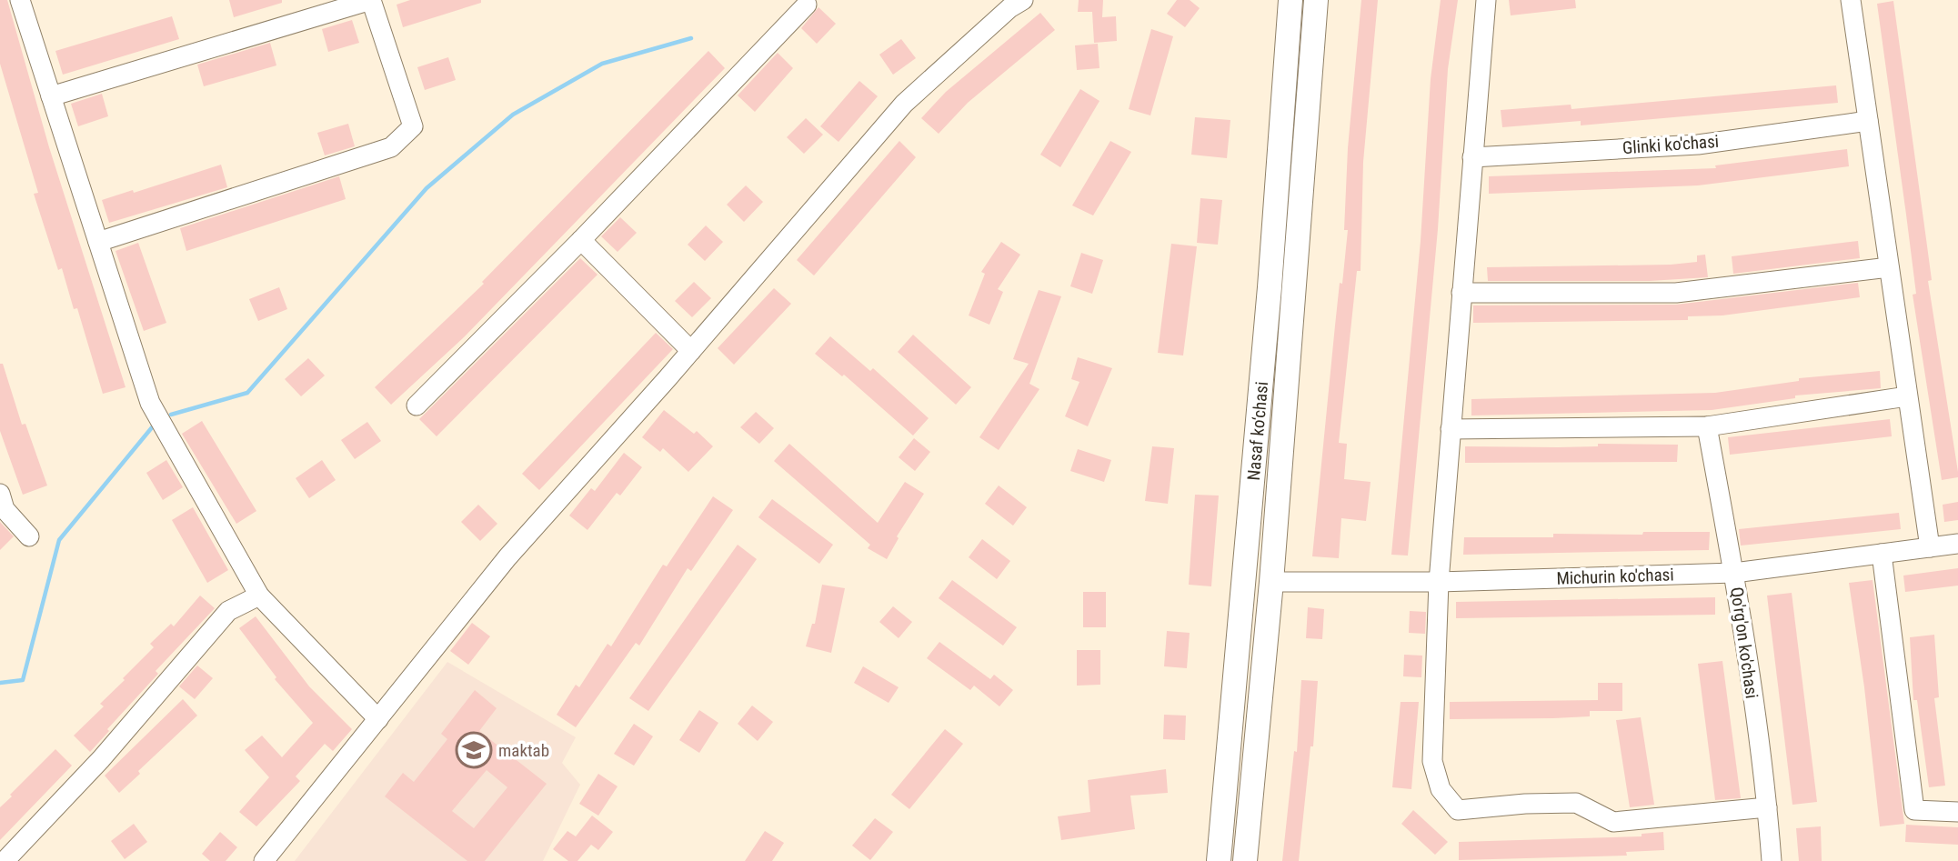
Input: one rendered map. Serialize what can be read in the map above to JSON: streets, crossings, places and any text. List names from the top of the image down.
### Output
{
  "streets": {
    "main road": ["Nasaf ko‘chasi"],
    "street": ["Glinki ko'chasi", "Michurin ko'chasi", "Qo'rg'on ko'chasi"]
  },
  "crossings": [
    ["Nasaf ko‘chasi", "Michurin ko'chasi"],
    ["Michurin ko'chasi", "Qo'rg'on ko'chasi"]
  ],
  "places": {
    "school or university": ["maktab"]
  }
}
